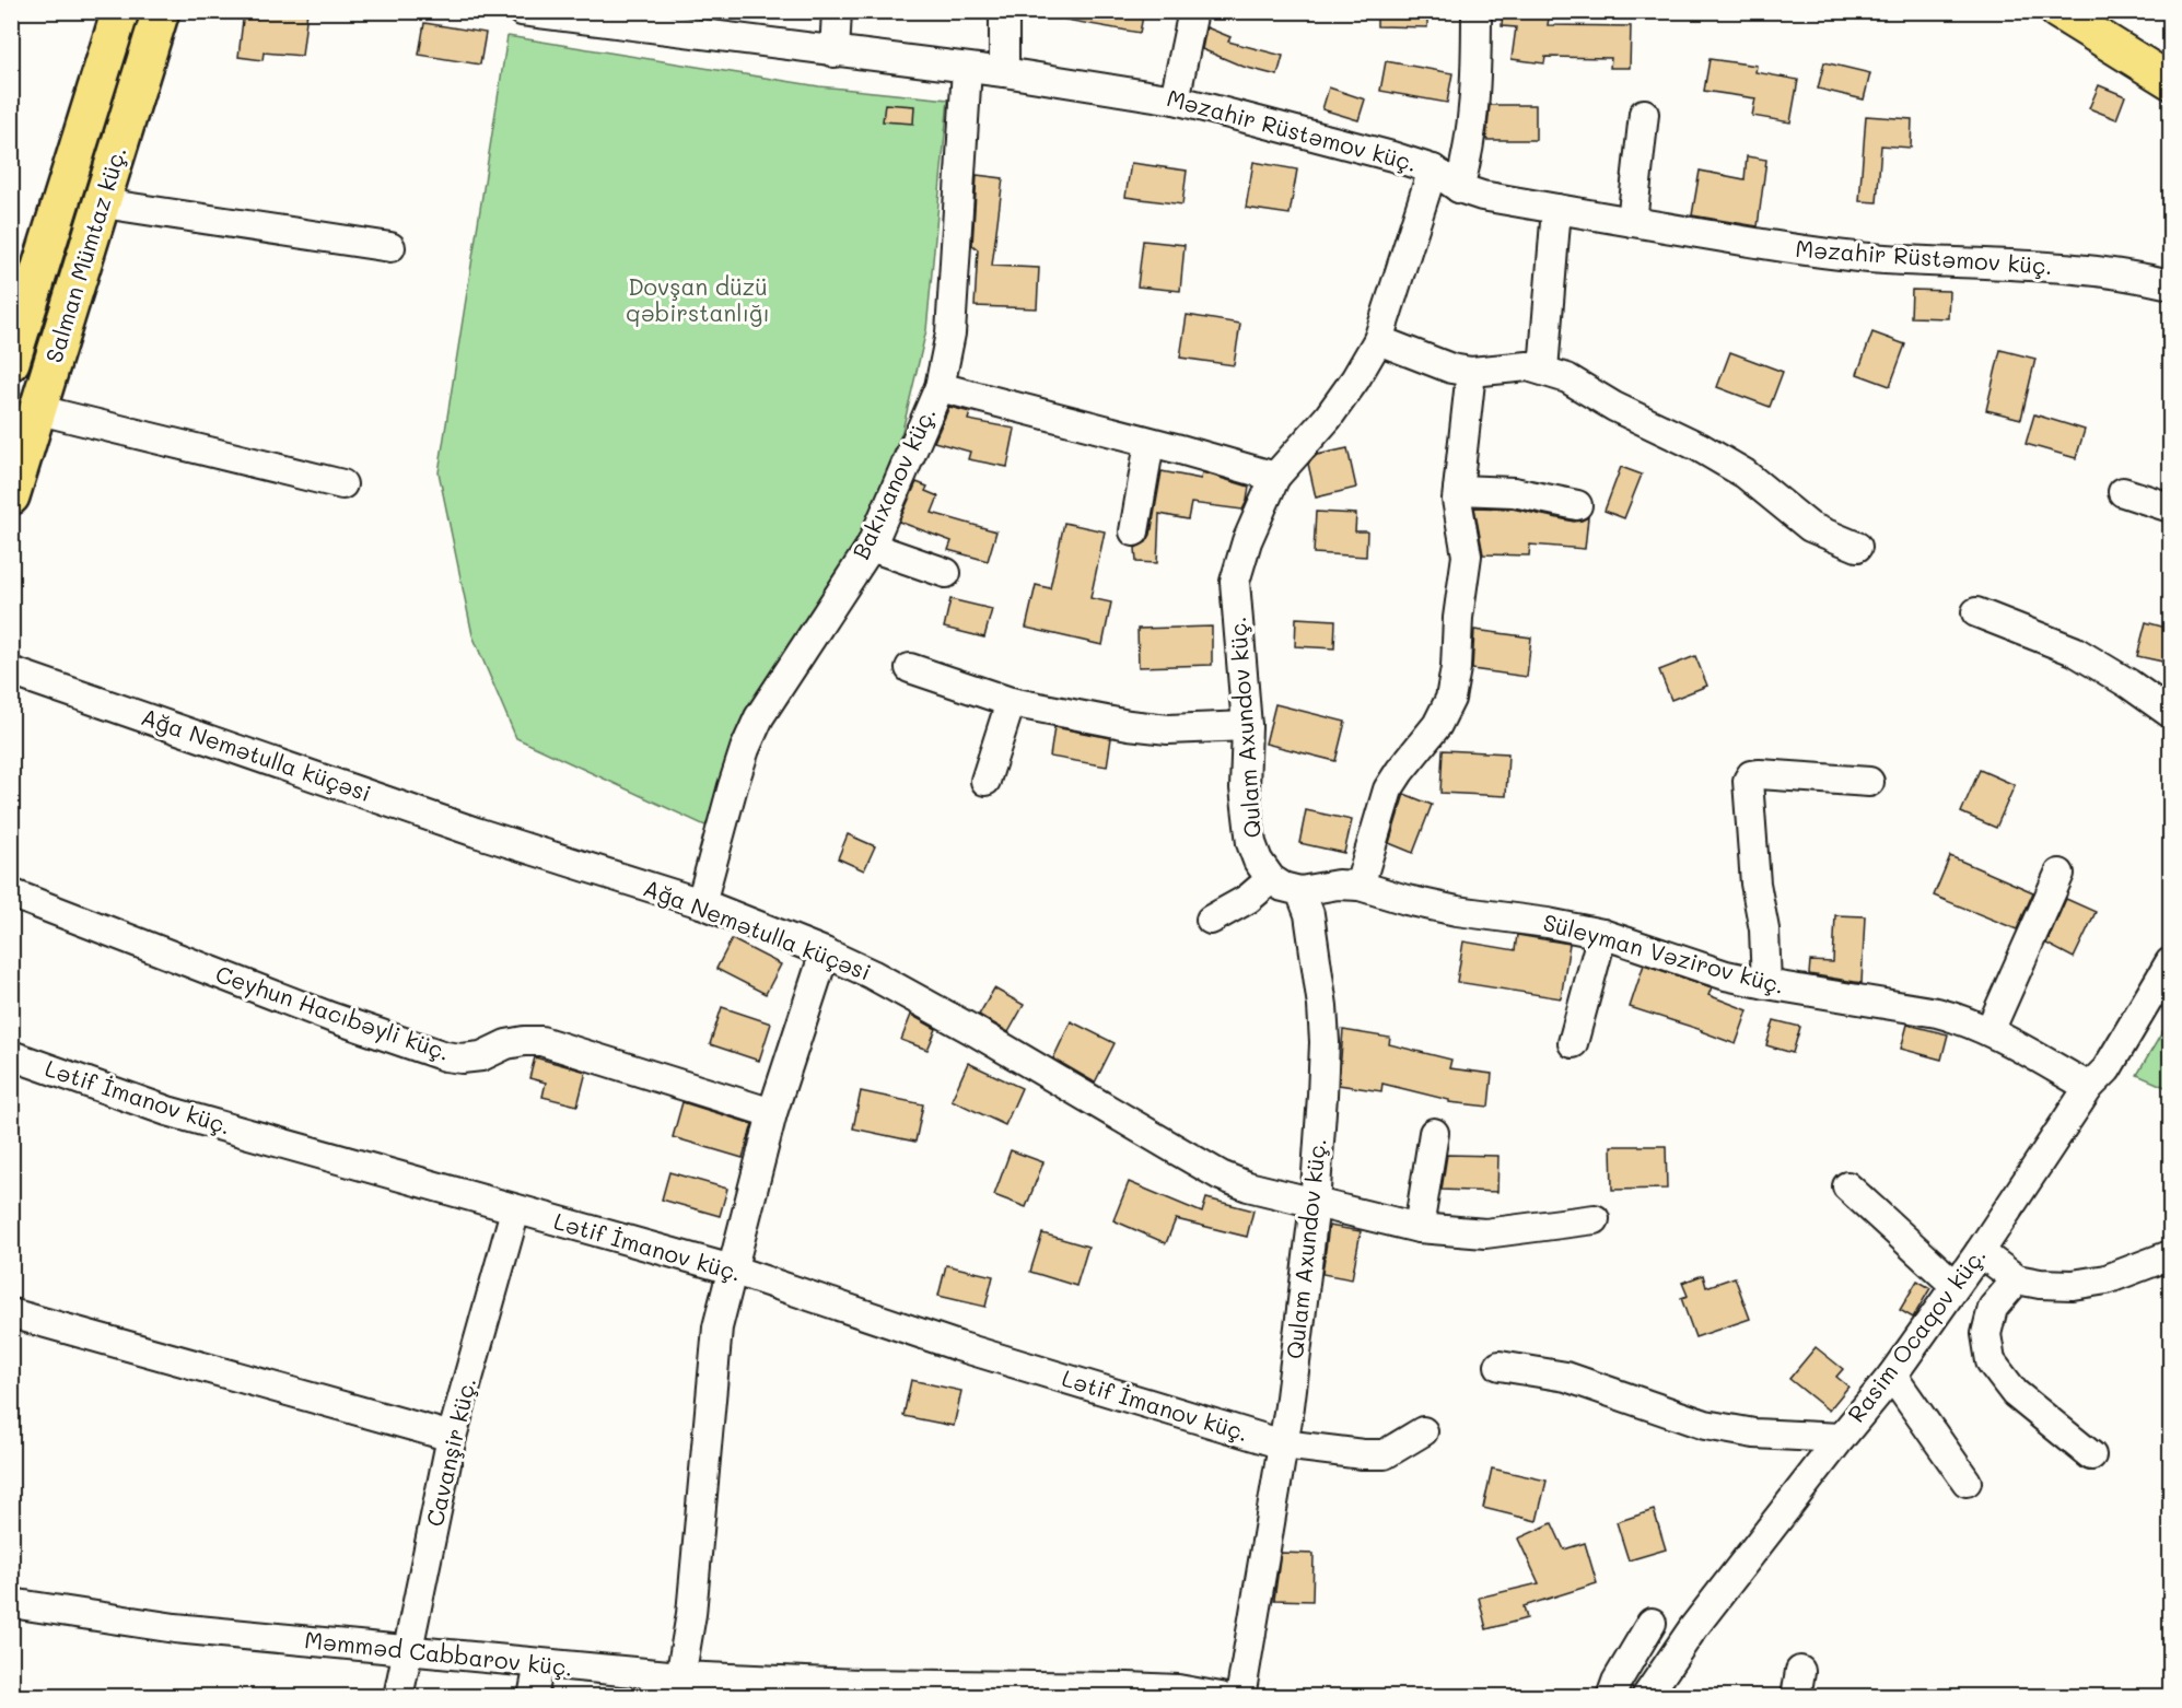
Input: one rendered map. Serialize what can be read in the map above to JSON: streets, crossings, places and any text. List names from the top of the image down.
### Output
{
  "streets": {
    "highway": ["Salman Mümtaz küç."],
    "street": [
      "Məzahir Rüstəmov küç.",
      "Bakıxanov küç.",
      "Qulam Axundov küç.",
      "Ağa Nemətulla küçəsi",
      "Süleyman Vəzirov küç.",
      "Ceyhun Hacıbəyli küç.",
      "Lətif İmanov küç.",
      "Rasim Ocaqov küç.",
      "Cavanşir küç.",
      "Məmməd Cabbarov küç."
    ]
  },
  "crossings": [
    ["Məzahir Rüstəmov küç.", "Bakıxanov küç."],
    ["Məzahir Rüstəmov küç.", "Qulam Axundov küç."],
    ["Bakıxanov küç.", "Ağa Nemətulla küçəsi"],
    ["Qulam Axundov küç.", "Ağa Nemətulla küçəsi"],
    ["Qulam Axundov küç.", "Süleyman Vəzirov küç."],
    ["Qulam Axundov küç.", "Lətif İmanov küç."],
    ["Süleyman Vəzirov küç.", "Rasim Ocaqov küç."],
    ["Lətif İmanov küç.", "Cavanşir küç."],
    ["Cavanşir küç.", "Məmməd Cabbarov küç."]
  ],
  "parks": ["Dovşan düzü qəbirstanlığı"]
}
